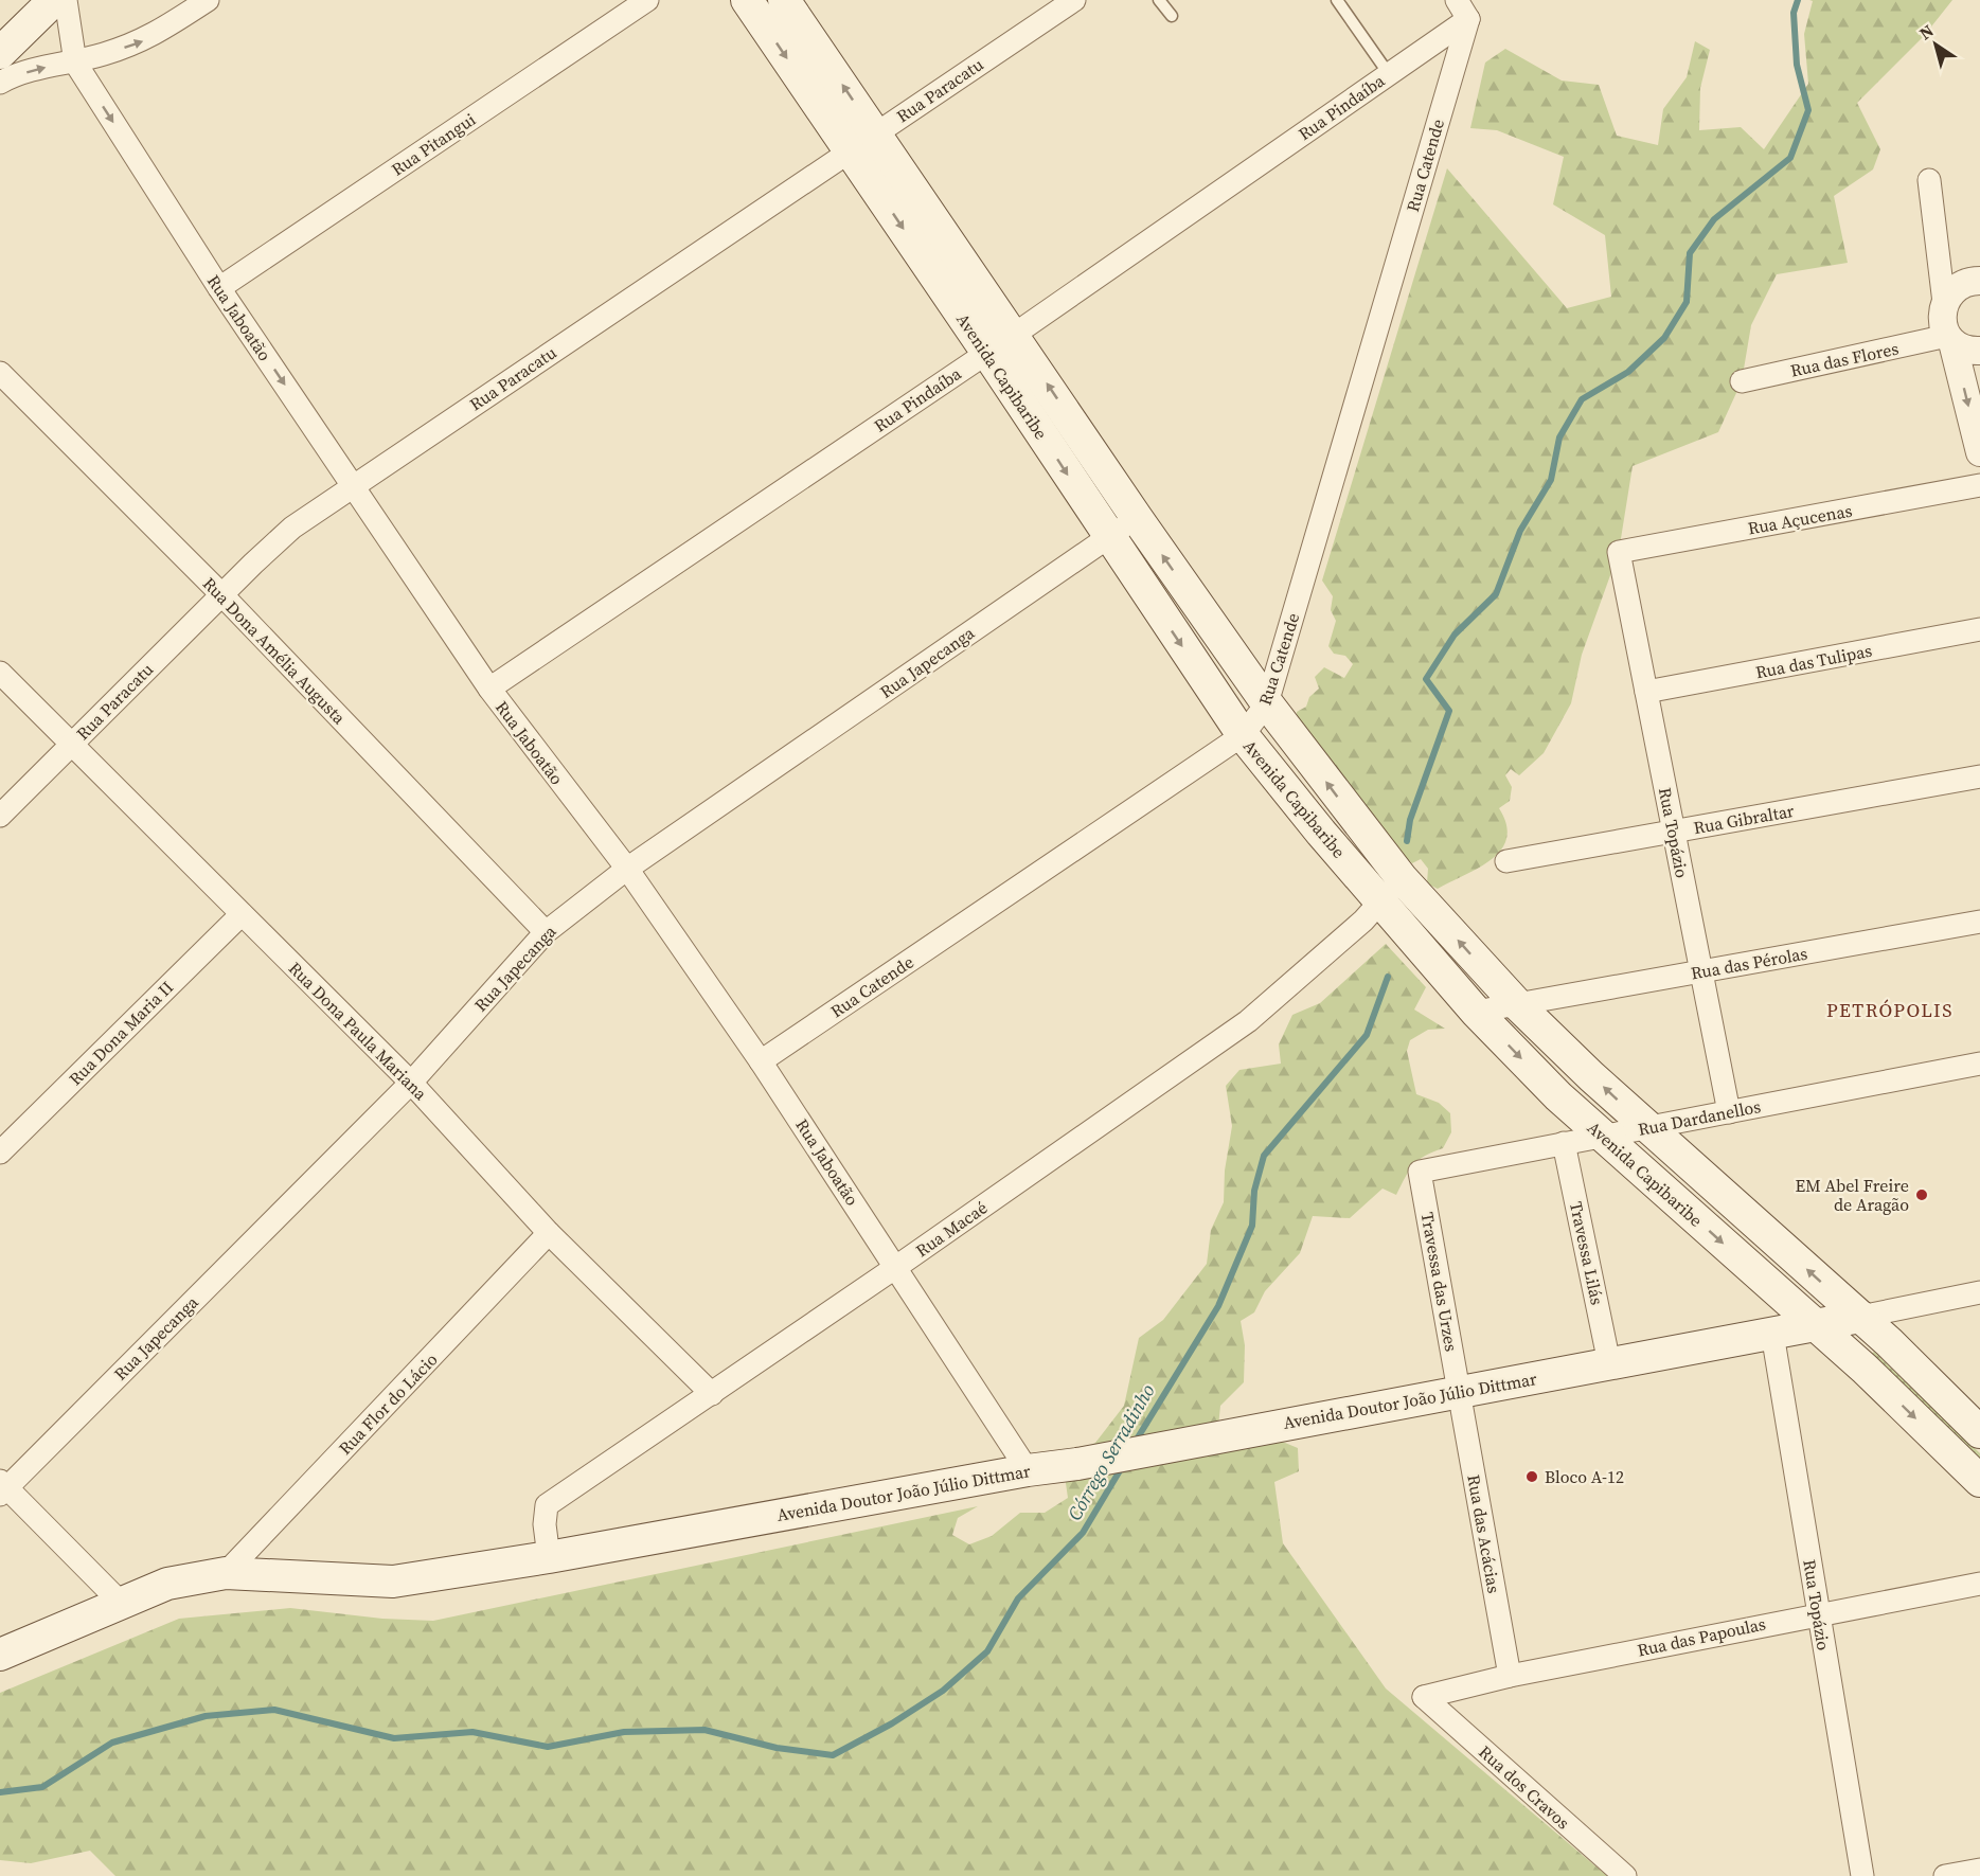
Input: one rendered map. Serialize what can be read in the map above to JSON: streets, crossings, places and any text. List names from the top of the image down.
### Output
{
  "streets": {
    "main road": ["Avenida Capibaribe", "Avenida Doutor João Júlio Dittmar"],
    "street": [
      "Rua Paracatu",
      "Rua Pindaíba",
      "Rua Pitangui",
      "Rua Catende",
      "Rua Jaboatão",
      "Rua das Flores",
      "Rua Açucenas",
      "Rua Dona Amélia Augusta",
      "Rua das Tulipas",
      "Rua Japecanga",
      "Rua Gibraltar",
      "Rua Topázio",
      "Rua das Pérolas",
      "Rua Dona Paula Mariana",
      "Rua Dona Maria II",
      "Rua Dardanellos",
      "Rua Macaé",
      "Travessa Lilás",
      "Travessa das Urzes",
      "Rua Flor do Lácio",
      "Rua das Acácias",
      "Rua das Papoulas",
      "Rua dos Cravos"
    ]
  },
  "crossings": [
    ["Rua Paracatu", "Rua Jaboatão"],
    ["Rua Paracatu", "Avenida Capibaribe"],
    ["Rua Paracatu", "Rua Dona Amélia Augusta"],
    ["Rua Paracatu", "Rua Dona Paula Mariana"],
    ["Rua Pindaíba", "Rua Catende"],
    ["Rua Pindaíba", "Rua Jaboatão"],
    ["Rua Pindaíba", "Avenida Capibaribe"],
    ["Rua Pitangui", "Rua Jaboatão"],
    ["Rua Catende", "Rua Jaboatão"],
    ["Rua Catende", "Avenida Capibaribe"],
    ["Rua Jaboatão", "Rua Japecanga"],
    ["Rua Jaboatão", "Rua Macaé"],
    ["Rua Jaboatão", "Avenida Doutor João Júlio Dittmar"],
    ["Avenida Capibaribe", "Rua Japecanga"],
    ["Avenida Capibaribe", "Rua das Pérolas"],
    ["Avenida Capibaribe", "Rua Dardanellos"],
    ["Avenida Capibaribe", "Rua Macaé"],
    ["Avenida Capibaribe", "Avenida Doutor João Júlio Dittmar"],
    ["Rua Açucenas", "Rua Topázio"],
    ["Rua Dona Amélia Augusta", "Rua Japecanga"],
    ["Rua das Tulipas", "Rua Topázio"],
    ["Rua Japecanga", "Rua Dona Paula Mariana"],
    ["Rua Gibraltar", "Rua Topázio"],
    ["Rua Topázio", "Rua das Pérolas"],
    ["Rua Topázio", "Rua Dardanellos"],
    ["Rua Topázio", "Avenida Doutor João Júlio Dittmar"],
    ["Rua Topázio", "Rua das Papoulas"],
    ["Rua Dona Paula Mariana", "Rua Dona Maria II"],
    ["Rua Dona Paula Mariana", "Rua Macaé"],
    ["Rua Dona Paula Mariana", "Rua Flor do Lácio"],
    ["Rua Dardanellos", "Travessa Lilás"],
    ["Rua Dardanellos", "Travessa das Urzes"],
    ["Rua Macaé", "Avenida Doutor João Júlio Dittmar"],
    ["Travessa Lilás", "Avenida Doutor João Júlio Dittmar"],
    ["Travessa das Urzes", "Avenida Doutor João Júlio Dittmar"],
    ["Travessa das Urzes", "Rua das Acácias"],
    ["Avenida Doutor João Júlio Dittmar", "Rua Flor do Lácio"],
    ["Avenida Doutor João Júlio Dittmar", "Rua das Acácias"],
    ["Rua das Acácias", "Rua das Papoulas"],
    ["Rua das Papoulas", "Rua dos Cravos"]
  ],
  "districts": ["PETRÓPOLIS"],
  "water": ["Córrego Serradinho"],
  "places": ["EM Abel Freire de Aragão", "Bloco A-12"],
  "north": "top left"
}
